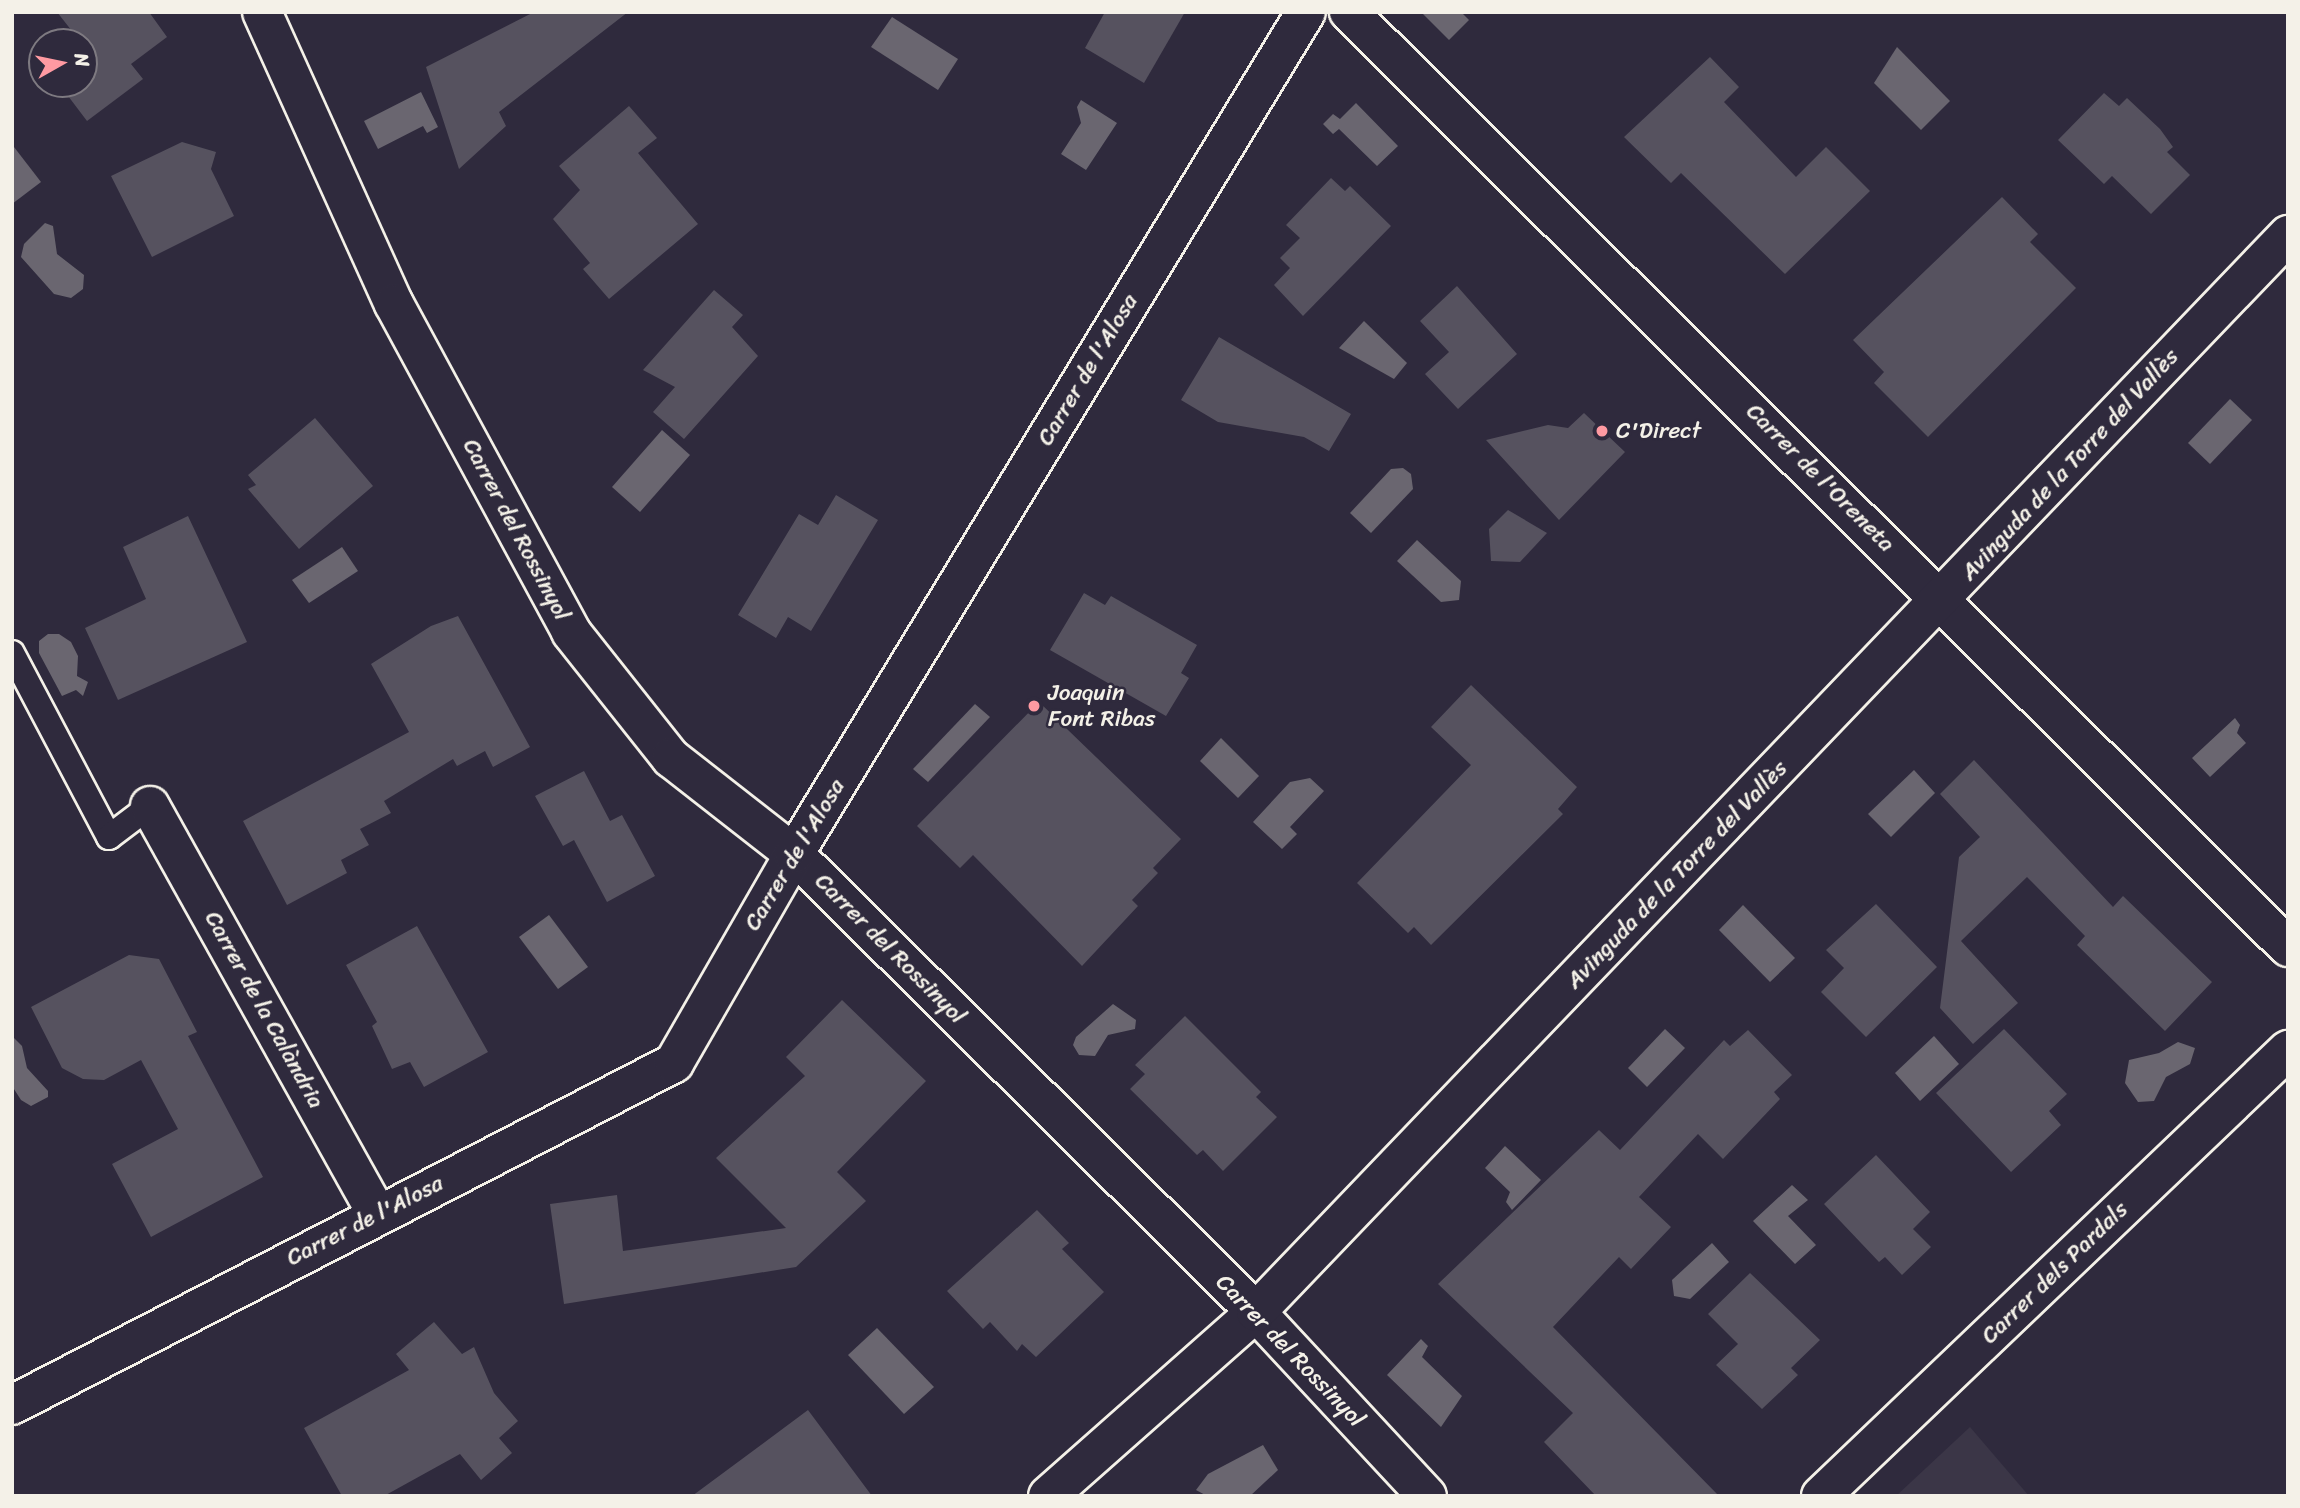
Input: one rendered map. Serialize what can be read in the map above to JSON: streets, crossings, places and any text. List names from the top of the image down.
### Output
{
  "streets": {
    "street": [
      "Carrer de l'Alosa",
      "Avinguda de la Torre del Vallès",
      "Carrer de l'Oreneta",
      "Carrer del Rossinyol",
      "Carrer de la Calàndria",
      "Carrer dels Pardals"
    ]
  },
  "crossings": [
    ["Carrer de l'Alosa", "Carrer del Rossinyol"],
    ["Carrer de l'Alosa", "Carrer de la Calàndria"],
    ["Avinguda de la Torre del Vallès", "Carrer de l'Oreneta"],
    ["Avinguda de la Torre del Vallès", "Carrer del Rossinyol"]
  ],
  "places": ["C'Direct", "Joaquin Font Ribas"],
  "north": "right"
}
